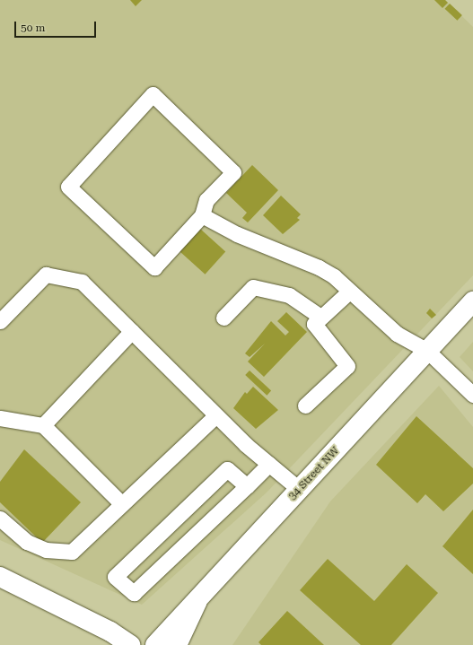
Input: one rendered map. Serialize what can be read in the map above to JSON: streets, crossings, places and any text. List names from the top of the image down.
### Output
{
  "streets": {
    "main road": ["34 Street NW"]
  },
  "scale_bar": "50 m"
}
